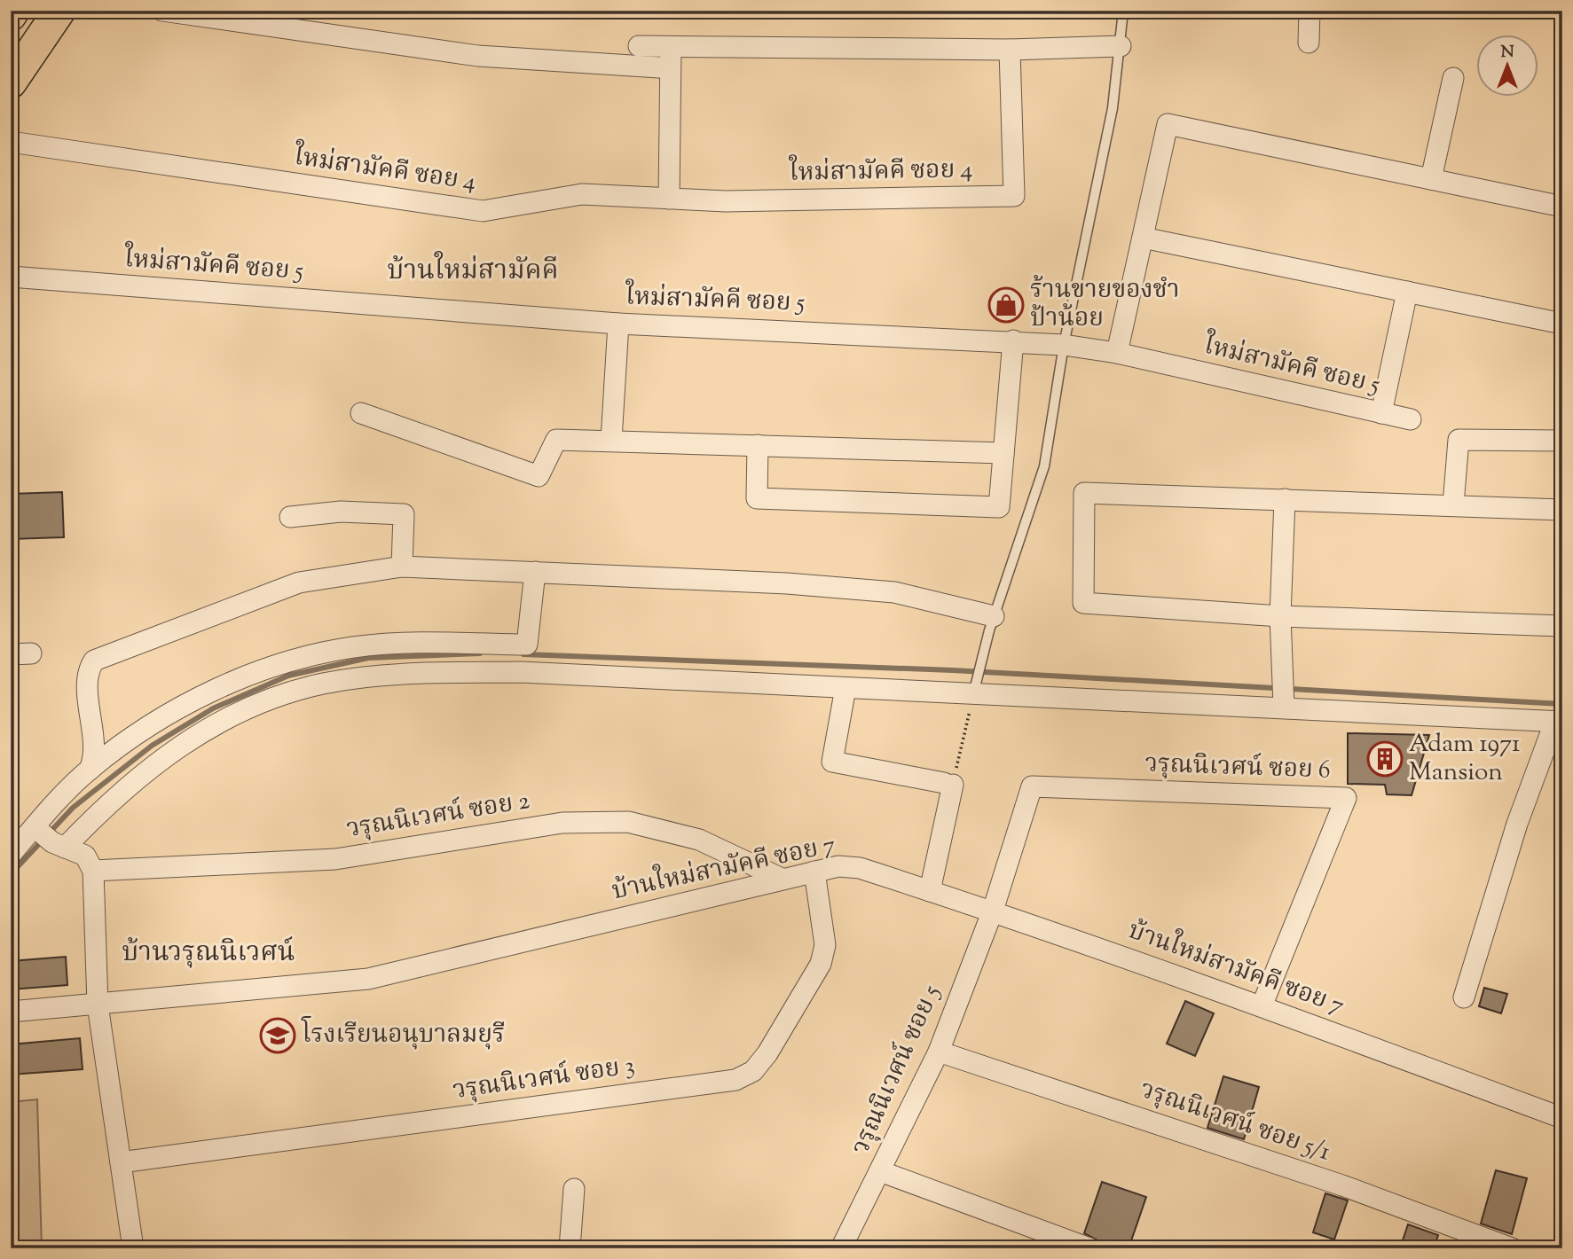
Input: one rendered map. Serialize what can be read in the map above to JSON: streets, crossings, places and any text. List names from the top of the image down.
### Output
{
  "streets": {
    "street": [
      "ใหม่สามัคคี ซอย 4",
      "ใหม่สามัคคี ซอย 5",
      "วรุณนิเวศน์ ซอย 6",
      "วรุณนิเวศน์ ซอย 2",
      "บ้านใหม่สามัคคี ซอย 7",
      "วรุณนิเวศน์ ซอย 5",
      "วรุณนิเวศน์ ซอย 3",
      "วรุณนิเวศน์ ซอย 5/1"
    ]
  },
  "crossings": [
    ["วรุณนิเวศน์ ซอย 6", "บ้านใหม่สามัคคี ซอย 7"],
    ["วรุณนิเวศน์ ซอย 6", "วรุณนิเวศน์ ซอย 5"],
    ["วรุณนิเวศน์ ซอย 2", "บ้านใหม่สามัคคี ซอย 7"],
    ["บ้านใหม่สามัคคี ซอย 7", "วรุณนิเวศน์ ซอย 5"],
    ["บ้านใหม่สามัคคี ซอย 7", "วรุณนิเวศน์ ซอย 3"],
    ["วรุณนิเวศน์ ซอย 5", "วรุณนิเวศน์ ซอย 5/1"]
  ],
  "districts": ["บ้านใหม่สามัคคี", "บ้านวรุณนิเวศน์"],
  "places": {
    "shop": ["ร้านขายของชำ ป้าน้อย"],
    "building": ["Adam 1971 Mansion"],
    "school or university": ["โรงเรียนอนุบาลมยุรี"]
  },
  "north": "top"
}
